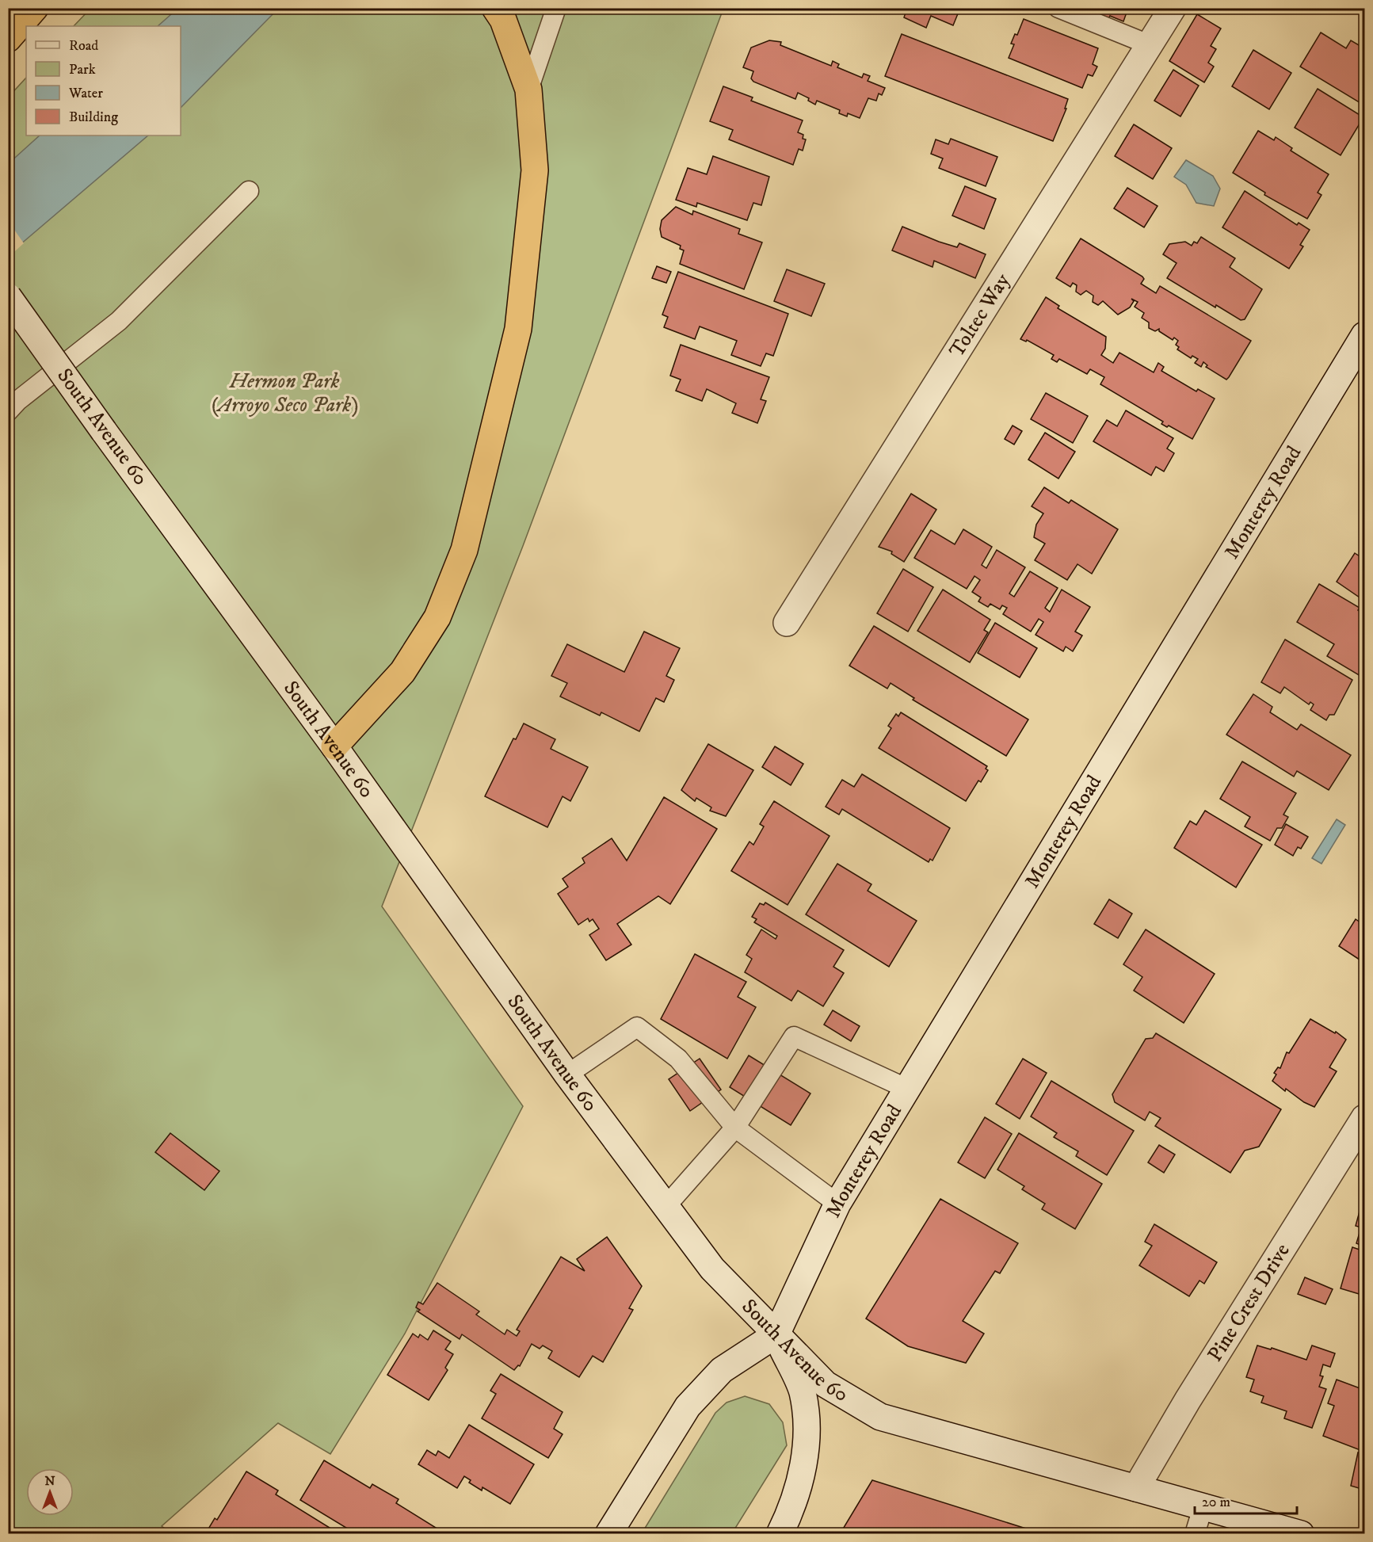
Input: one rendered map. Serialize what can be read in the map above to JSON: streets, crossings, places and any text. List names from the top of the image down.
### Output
{
  "streets": {
    "street": [
      "Toltec Way",
      "South Avenue 60",
      "Monterey Road",
      "Pine Crest Drive"
    ]
  },
  "crossings": [
    ["South Avenue 60", "Monterey Road"],
    ["South Avenue 60", "Pine Crest Drive"]
  ],
  "parks": ["Hermon Park (Arroyo Seco Park)"],
  "legend": [
    "Road",
    "Park",
    "Water",
    "Building"
  ],
  "scale_bar": "20 m",
  "north": "top"
}
